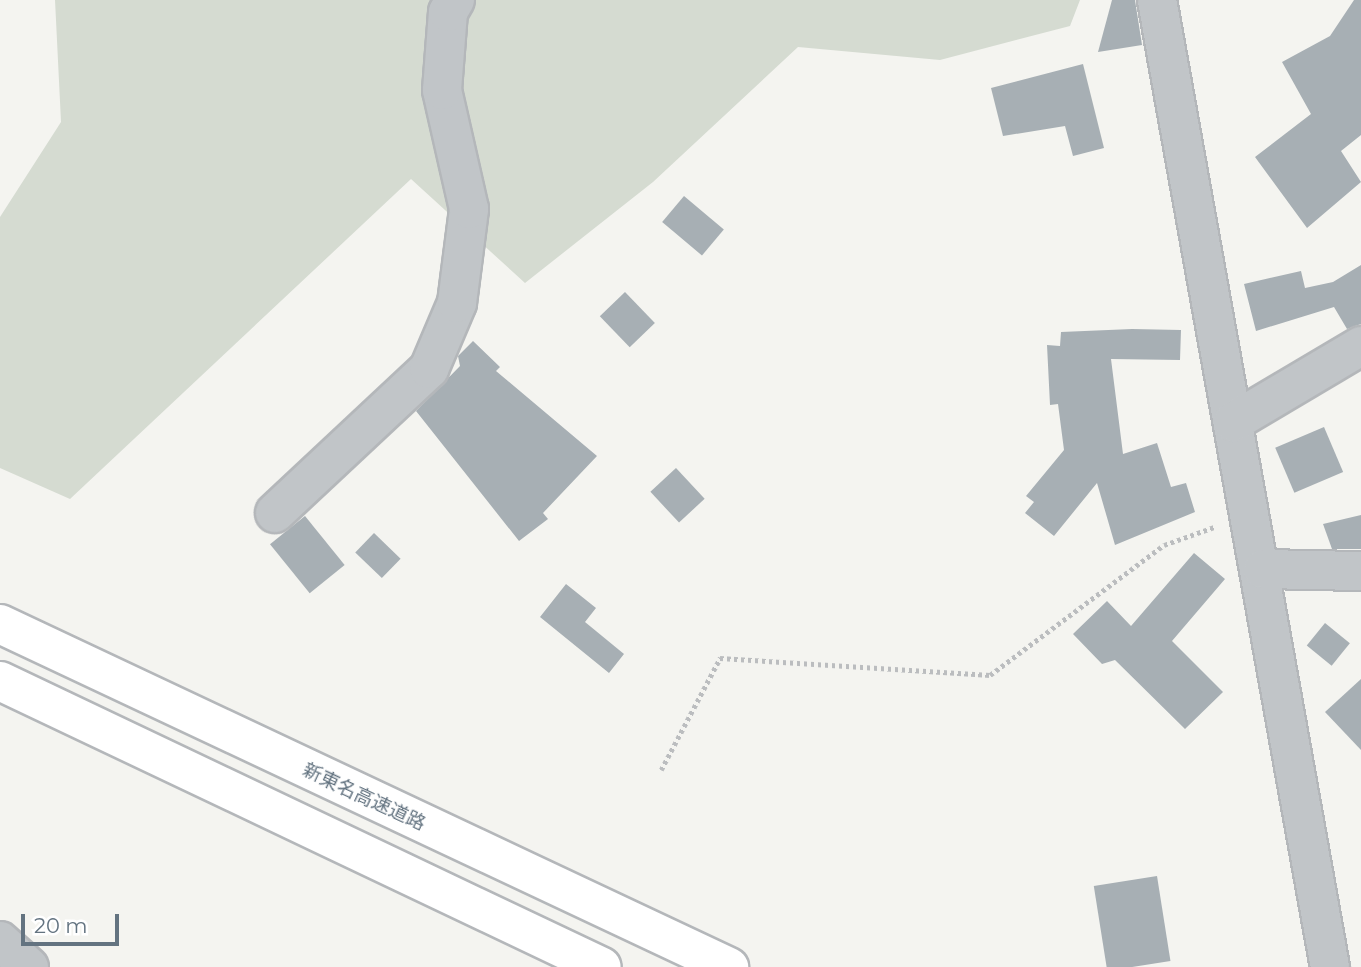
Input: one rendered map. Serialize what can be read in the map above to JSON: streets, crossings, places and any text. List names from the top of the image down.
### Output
{
  "streets": {
    "highway": ["新東名高速道路"]
  },
  "scale_bar": "20 m"
}
